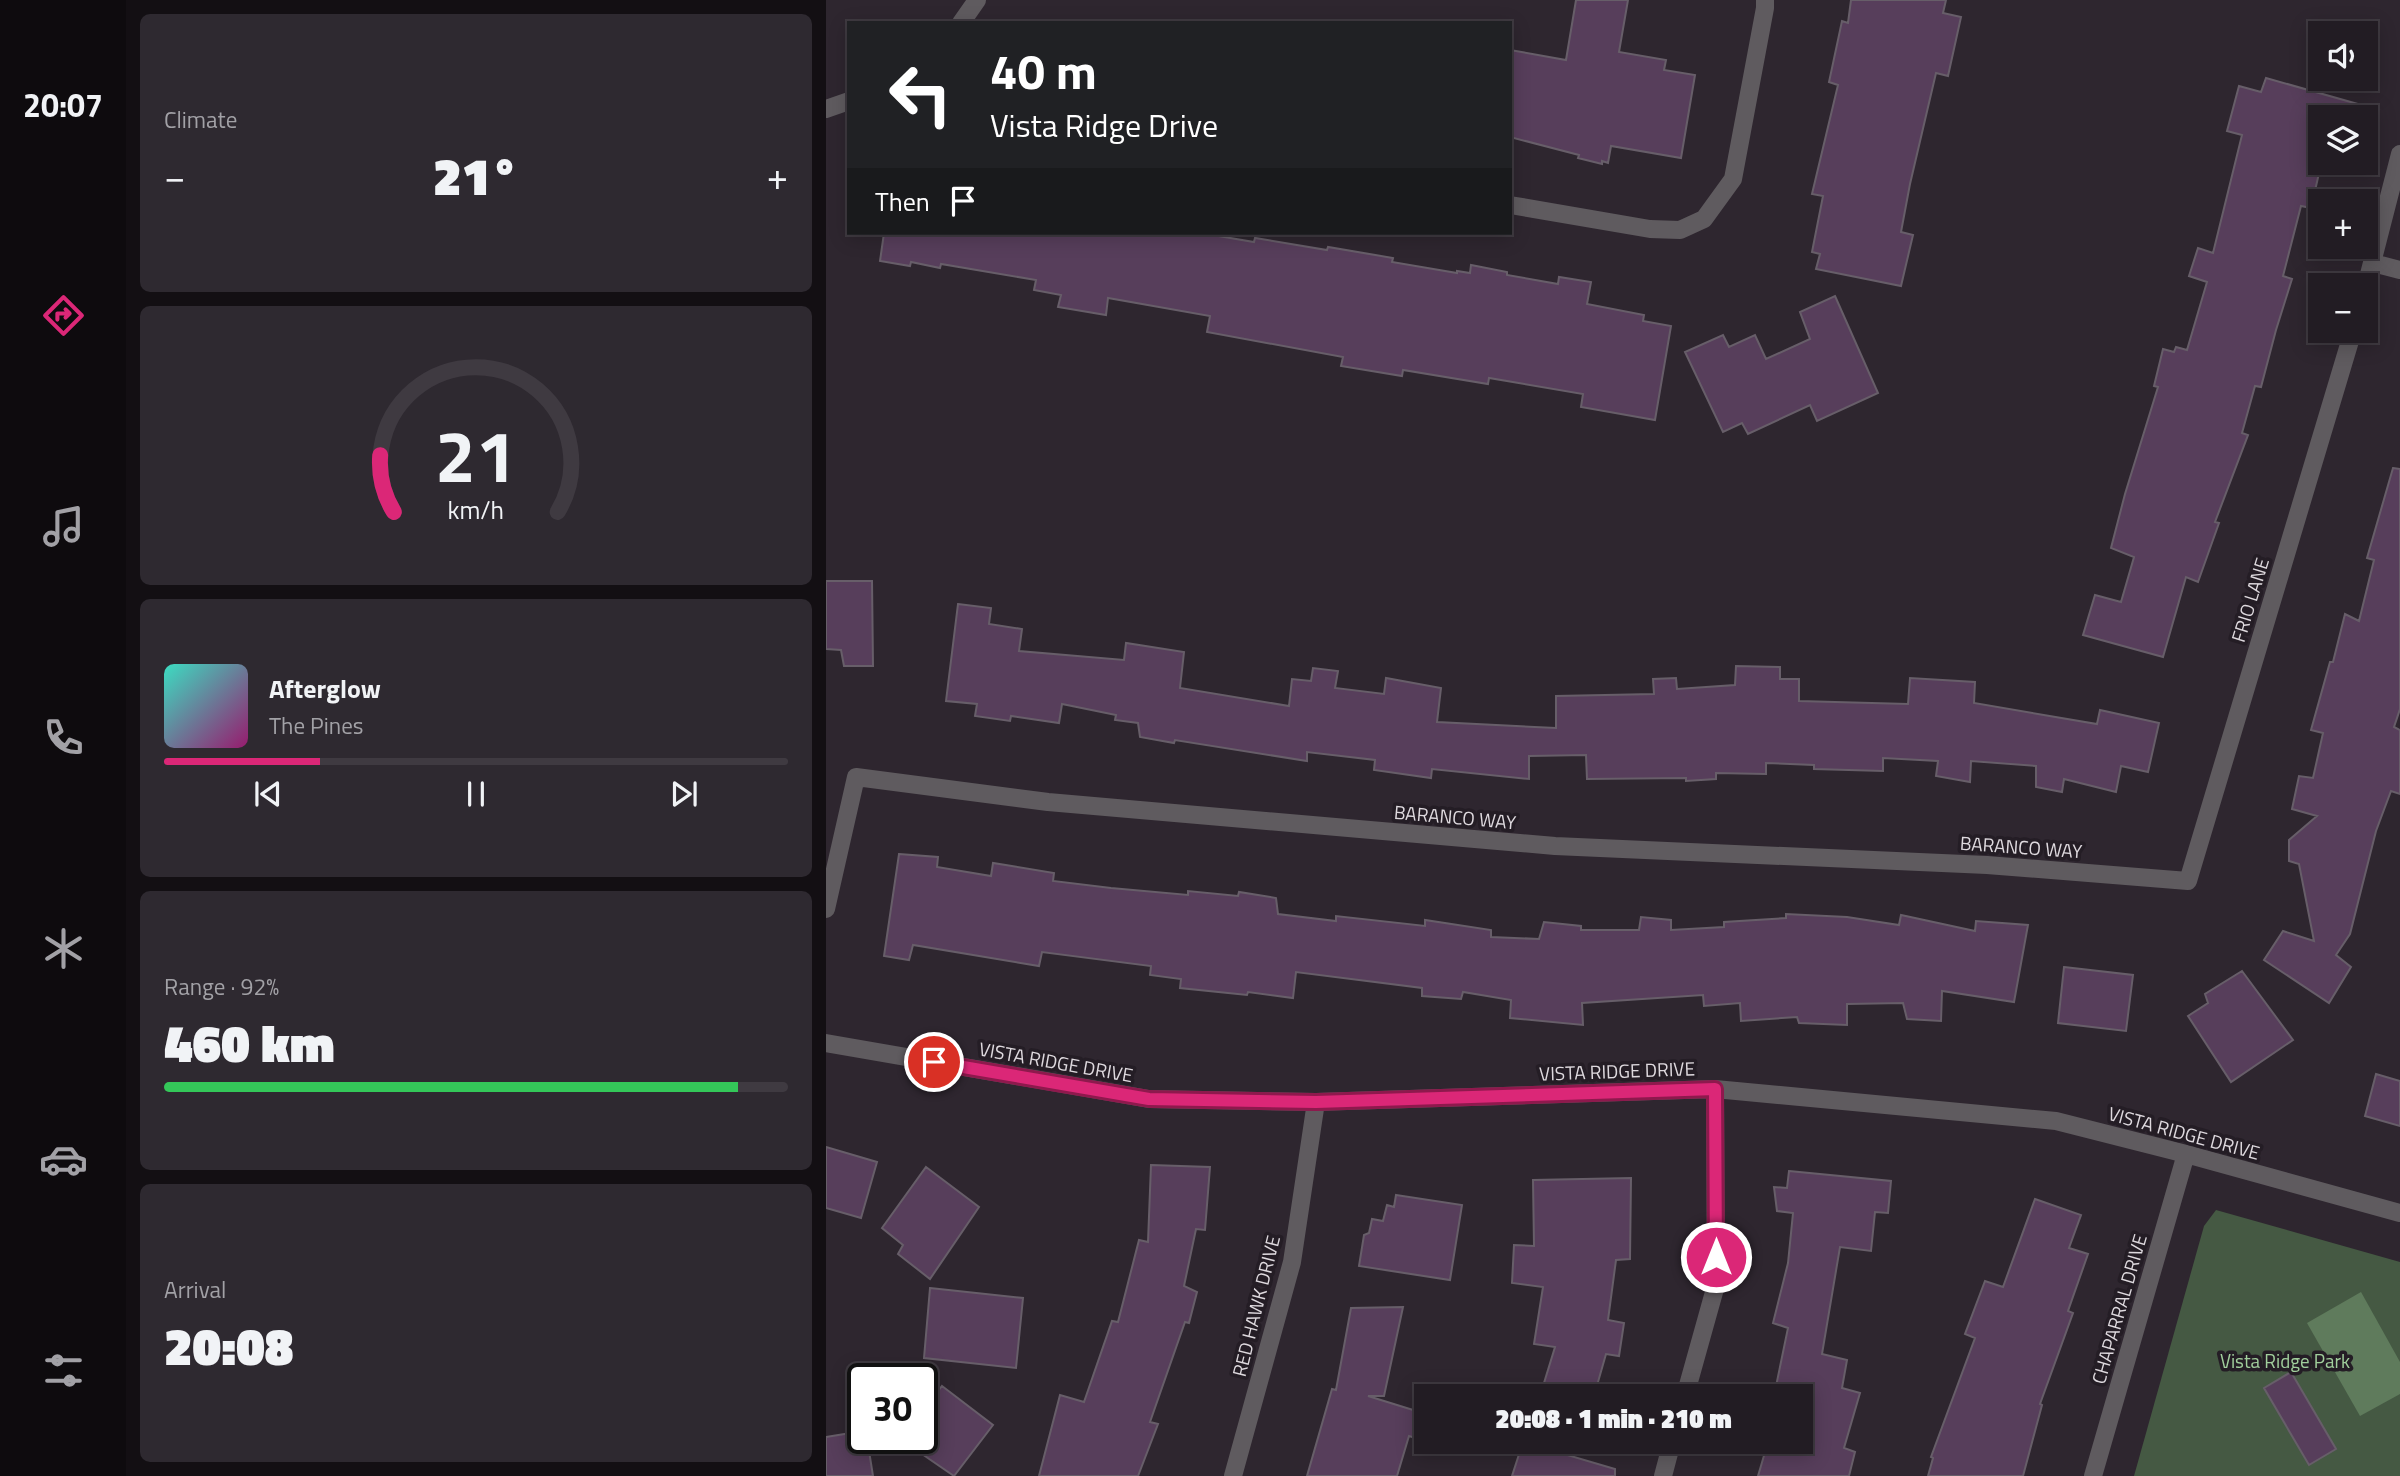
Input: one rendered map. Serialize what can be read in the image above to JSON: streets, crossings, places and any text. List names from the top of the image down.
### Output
{
  "streets": {
    "street": [
      "FRIO LANE",
      "BARANCO WAY",
      "VISTA RIDGE DRIVE",
      "RED HAWK DRIVE",
      "CHAPARRAL DRIVE"
    ]
  },
  "crossings": [
    ["FRIO LANE", "BARANCO WAY"],
    ["VISTA RIDGE DRIVE", "RED HAWK DRIVE"],
    ["VISTA RIDGE DRIVE", "CHAPARRAL DRIVE"]
  ],
  "parks": ["Vista Ridge Park"],
  "page": {
    "tabs": "20:07",
    "tile": [
      "Climate",
      ["Range · 92%", "460 km"],
      ["Arrival", "20:08"]
    ],
    "map_buttons": ["+", "−"],
    "turn": ["40 m", "Vista Ridge Drive"],
    "heat": ["−", "21°", "+"],
    "then": "Then",
    "song": ["Afterglow", "The Pines"],
    "limit": "30",
    "trip": "20:08 · 1 min · 210 m",
    "gauge": ["21", "km/h"]
  }
}
